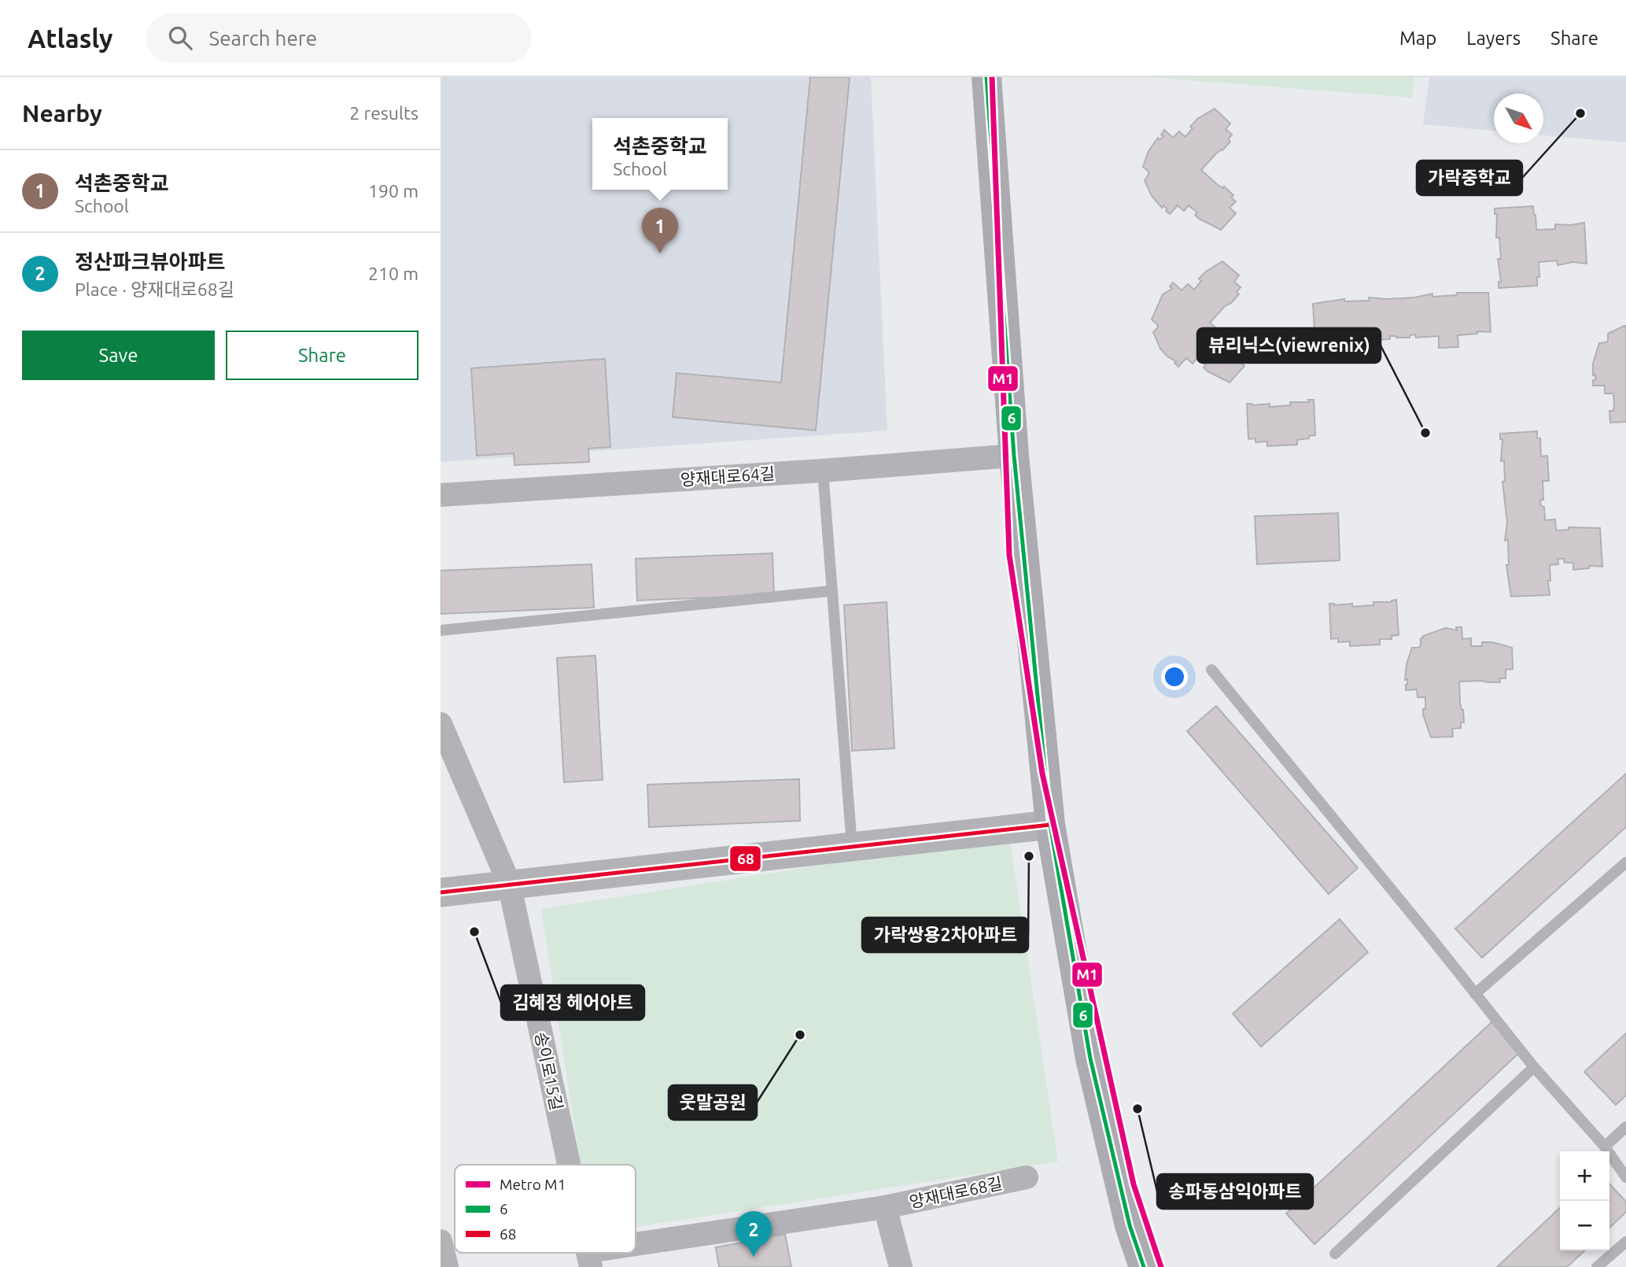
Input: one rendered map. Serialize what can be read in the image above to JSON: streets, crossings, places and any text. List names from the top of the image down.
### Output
{
  "streets": {
    "street": ["양재대로64길", "송이로15길", "양재대로68길"]
  },
  "places": [
    "가락중학교",
    "뷰리닉스(viewrenix)",
    "가락쌍용2차아파트",
    "김혜정 헤어아트",
    "웃말공원",
    "송파동삼익아파트"
  ],
  "lines": ["metro line M1", "transit line 6", "transit line 68"],
  "legend": ["Metro M1", "6", "68"],
  "north": "bottom right",
  "page": {
    "header": "Atlasly",
    "search": "Search here",
    "nav": ["Map", "Layers", "Share"],
    "heading": ["Nearby", "2 results"],
    "popup": ["석촌중학교", "School"],
    "list": [
      {
        "mark": "1",
        "name": "석촌중학교",
        "note": "School",
        "value": "190 m"
      },
      {
        "mark": "2",
        "name": "정산파크뷰아파트",
        "note": "Place · 양재대로68길",
        "value": "210 m"
      }
    ],
    "pins": ["1", "2"],
    "buttons": ["Save", "Share"],
    "map_buttons": ["+", "−"]
  }
}
